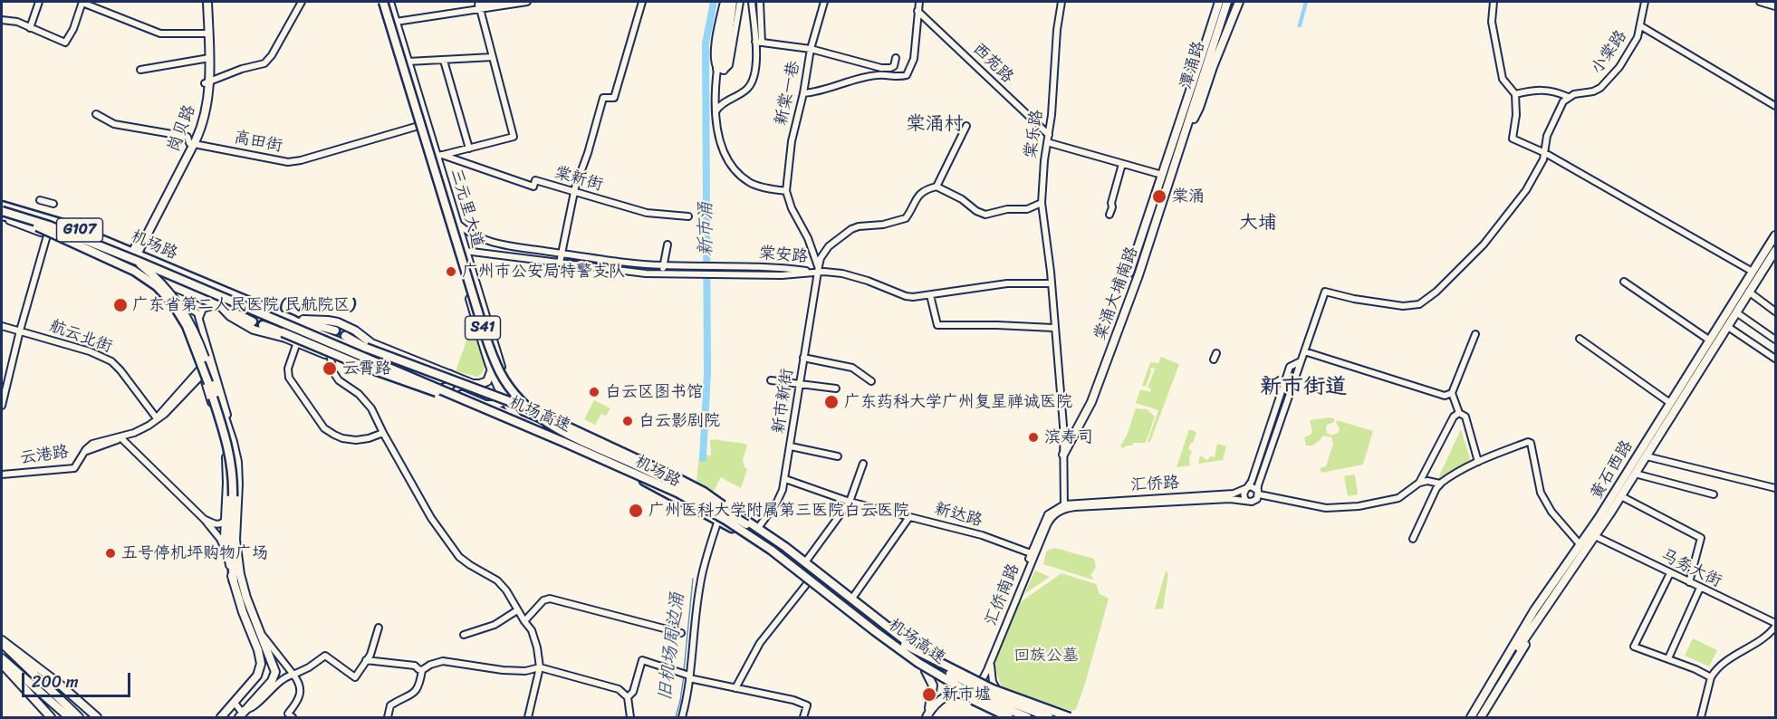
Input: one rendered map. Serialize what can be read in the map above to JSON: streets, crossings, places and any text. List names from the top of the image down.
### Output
{
  "streets": {
    "highway": [
      "G107",
      "机场路",
      "S41",
      "机场高速"
    ],
    "main road": [
      "潭涌路",
      "岗贝路",
      "三元里大道",
      "棠涌大埔南路",
      "黄石西路"
    ],
    "street": [
      "小棠路",
      "西苑路",
      "新棠一巷",
      "棠乐路",
      "高田街",
      "棠新街",
      "棠安路",
      "航云北街",
      "新市新街",
      "云港路",
      "汇侨路",
      "新达路",
      "马务大街",
      "汇侨南路"
    ]
  },
  "crossings": [
    ["西苑路", "棠乐路"],
    ["潭涌路", "棠涌大埔南路"],
    ["岗贝路", "高田街"],
    ["岗贝路", "机场路"],
    ["高田街", "三元里大道"],
    ["棠新街", "三元里大道"],
    ["三元里大道", "机场路"],
    ["三元里大道", "棠安路"],
    ["三元里大道", "机场高速"],
    ["机场路", "新市新街"],
    ["机场路", "机场高速"],
    ["机场路", "汇侨南路"],
    ["棠安路", "新市新街"],
    ["航云北街", "云港路"],
    ["新市新街", "新达路"],
    ["黄石西路", "马务大街"],
    ["汇侨路", "汇侨南路"],
    ["新达路", "汇侨南路"]
  ],
  "districts": ["棠涌村", "大埔", "新市街道"],
  "water": ["新市涌", "旧机场周边涌"],
  "parks": ["回族公墓"],
  "places": [
    "棠涌",
    "广州市公安局特警支队",
    "广东省第二人民医院(民航院区)",
    "云霄路",
    "白云区图书馆",
    "广东药科大学广州复星禅诚医院",
    "白云影剧院",
    "滨寿司",
    "广州医科大学附属第三医院白云医院",
    "五号停机坪购物广场",
    "新市墟"
  ],
  "scale_bar": "200 m"
}
